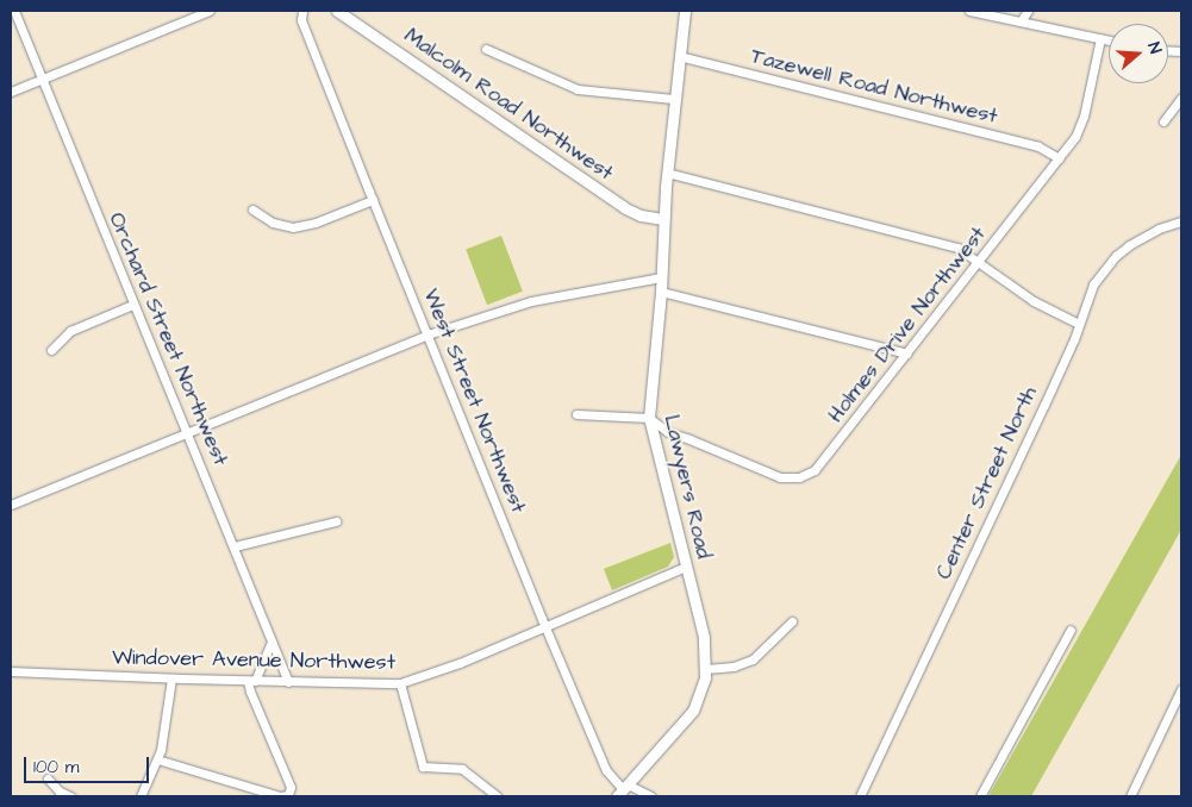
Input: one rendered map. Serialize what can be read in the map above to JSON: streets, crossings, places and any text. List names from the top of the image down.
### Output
{
  "streets": {
    "main road": ["Malcolm Road Northwest", "Lawyers Road"],
    "street": [
      "Tazewell Road Northwest",
      "Holmes Drive Northwest",
      "Orchard Street Northwest",
      "West Street Northwest",
      "Center Street North",
      "Windover Avenue Northwest"
    ]
  },
  "crossings": [
    ["Tazewell Road Northwest", "Holmes Drive Northwest"],
    ["Tazewell Road Northwest", "Lawyers Road"],
    ["Malcolm Road Northwest", "Lawyers Road"],
    ["Holmes Drive Northwest", "Lawyers Road"],
    ["Orchard Street Northwest", "Windover Avenue Northwest"],
    ["West Street Northwest", "Lawyers Road"],
    ["West Street Northwest", "Windover Avenue Northwest"],
    ["Lawyers Road", "Windover Avenue Northwest"]
  ],
  "scale_bar": "100 m",
  "north": "right"
}
